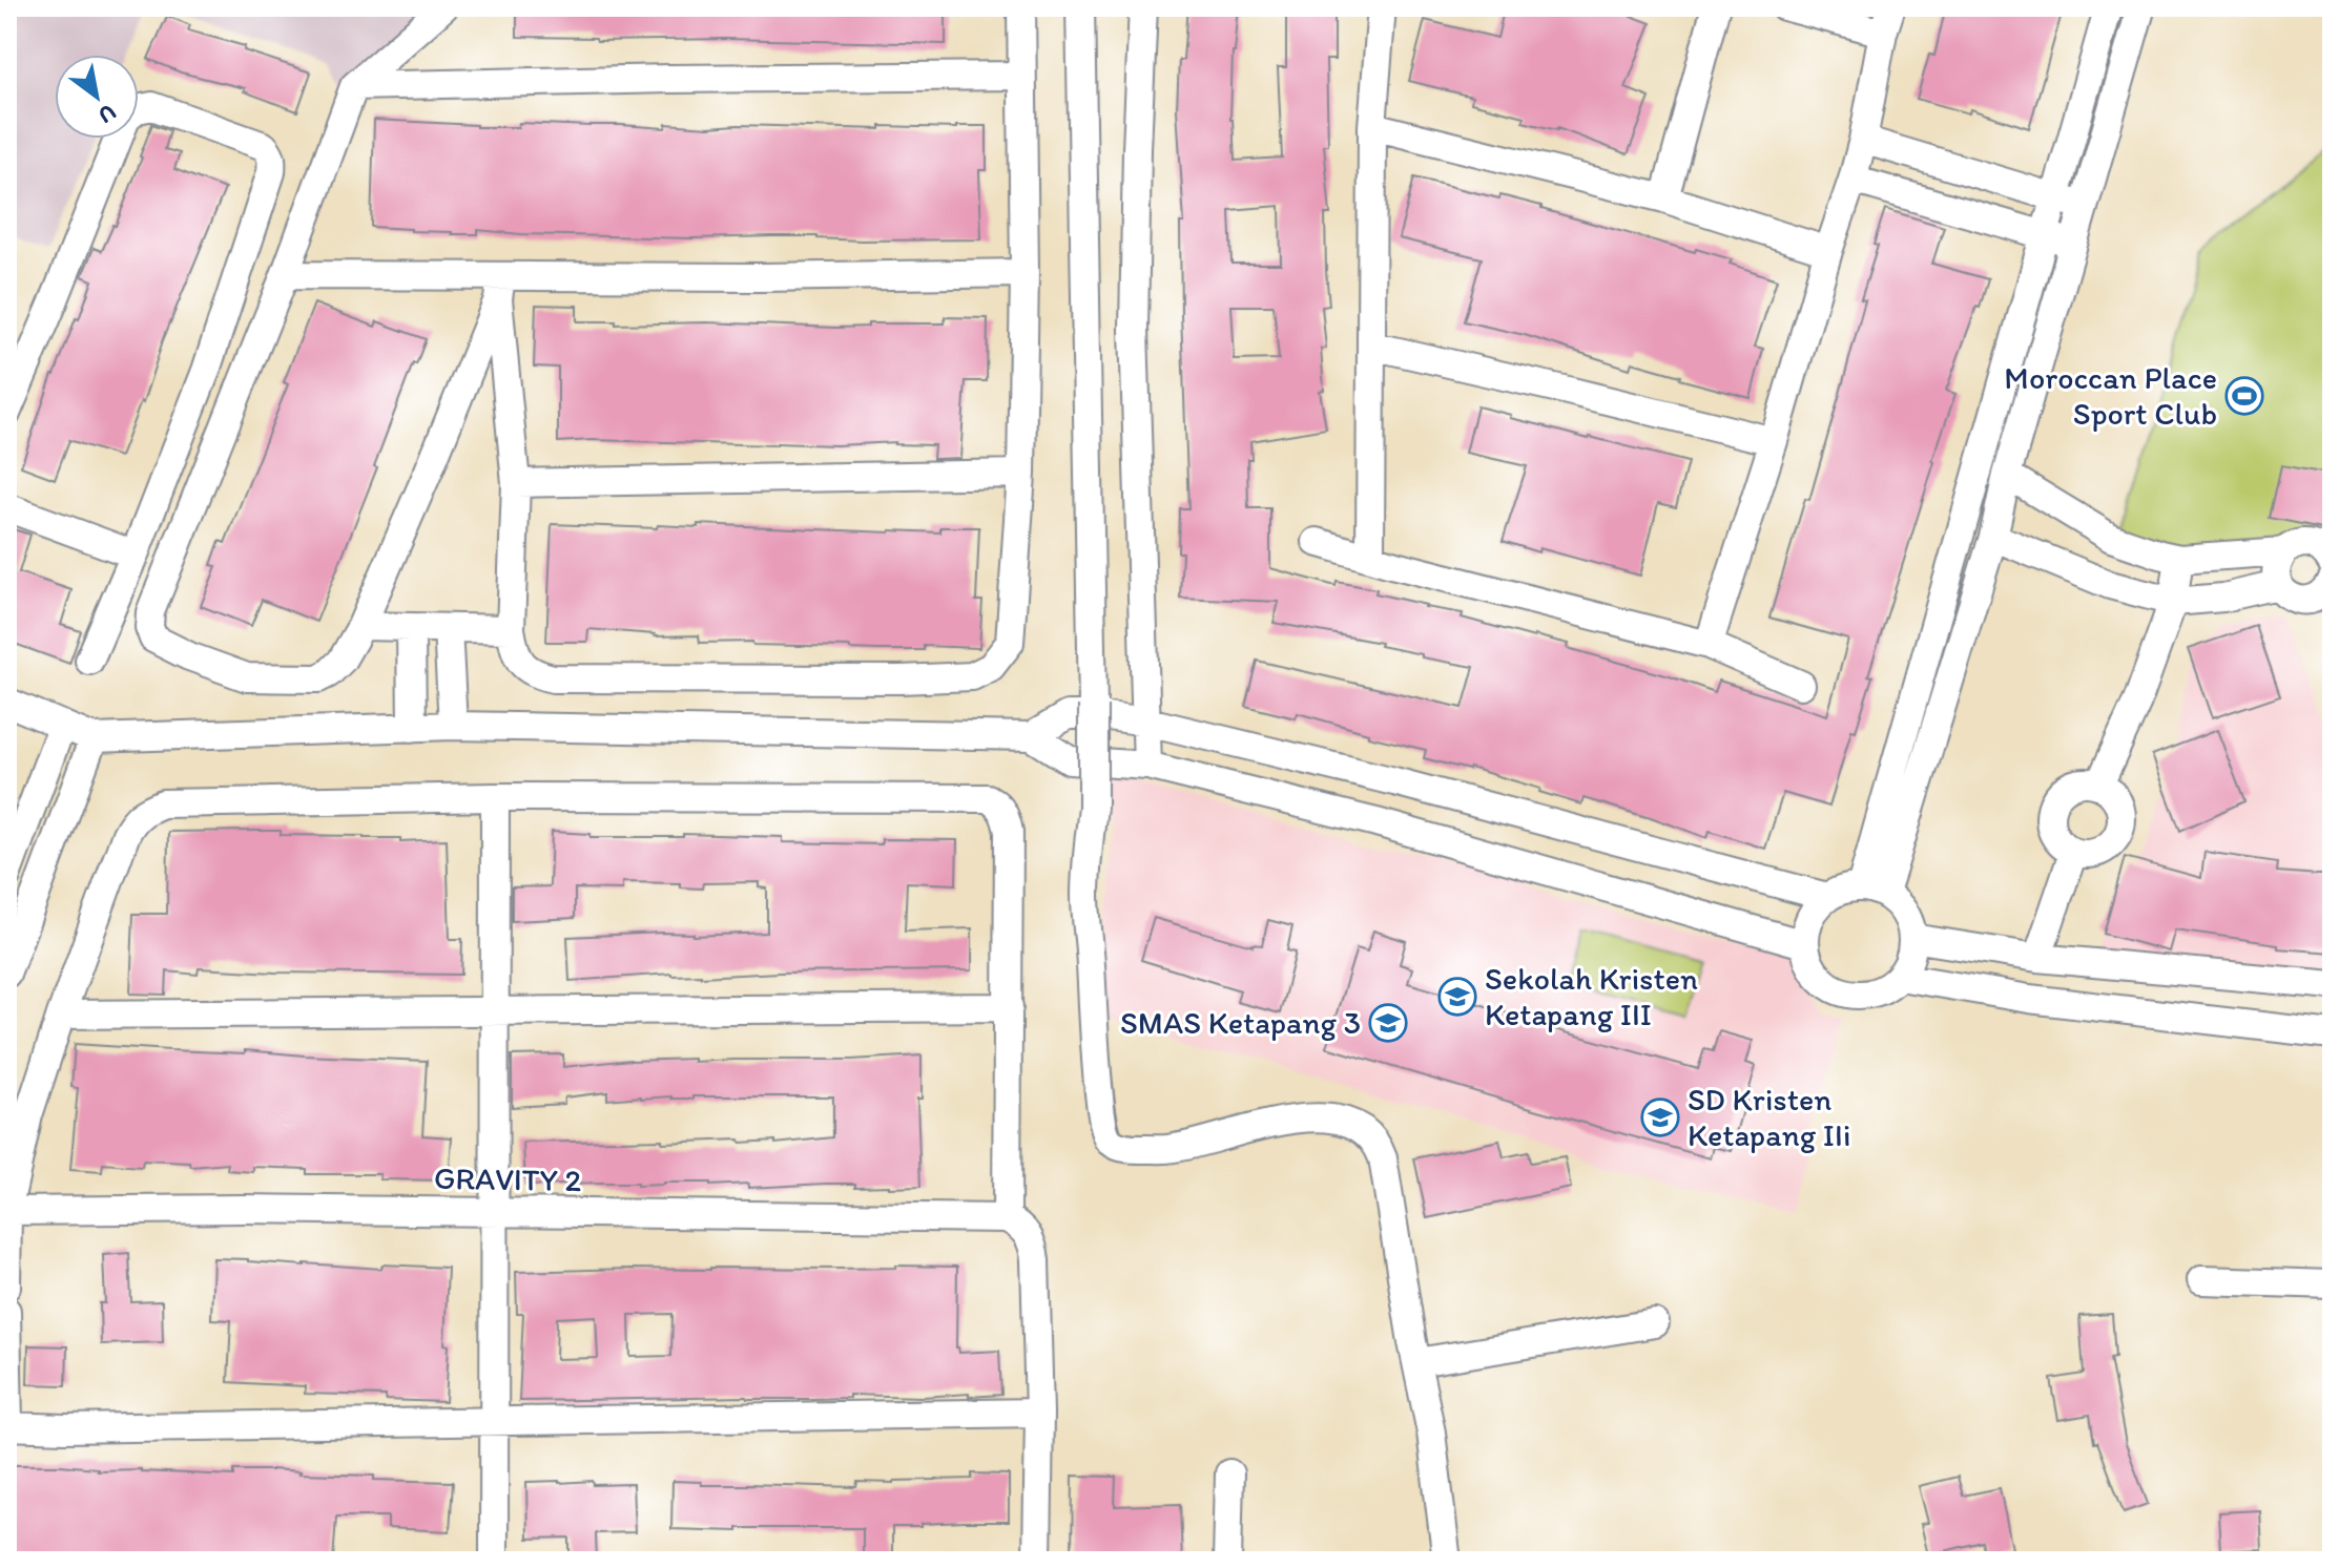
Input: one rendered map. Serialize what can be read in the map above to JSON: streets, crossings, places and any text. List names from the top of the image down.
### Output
{
  "streets": {
    "street": ["GRAVITY 2"]
  },
  "places": {
    "sports": ["Moroccan Place Sport Club"],
    "school or university": ["Sekolah Kristen Ketapang III", "SMAS Ketapang 3", "SD Kristen Ketapang IIi"]
  },
  "north": "bottom right"
}
